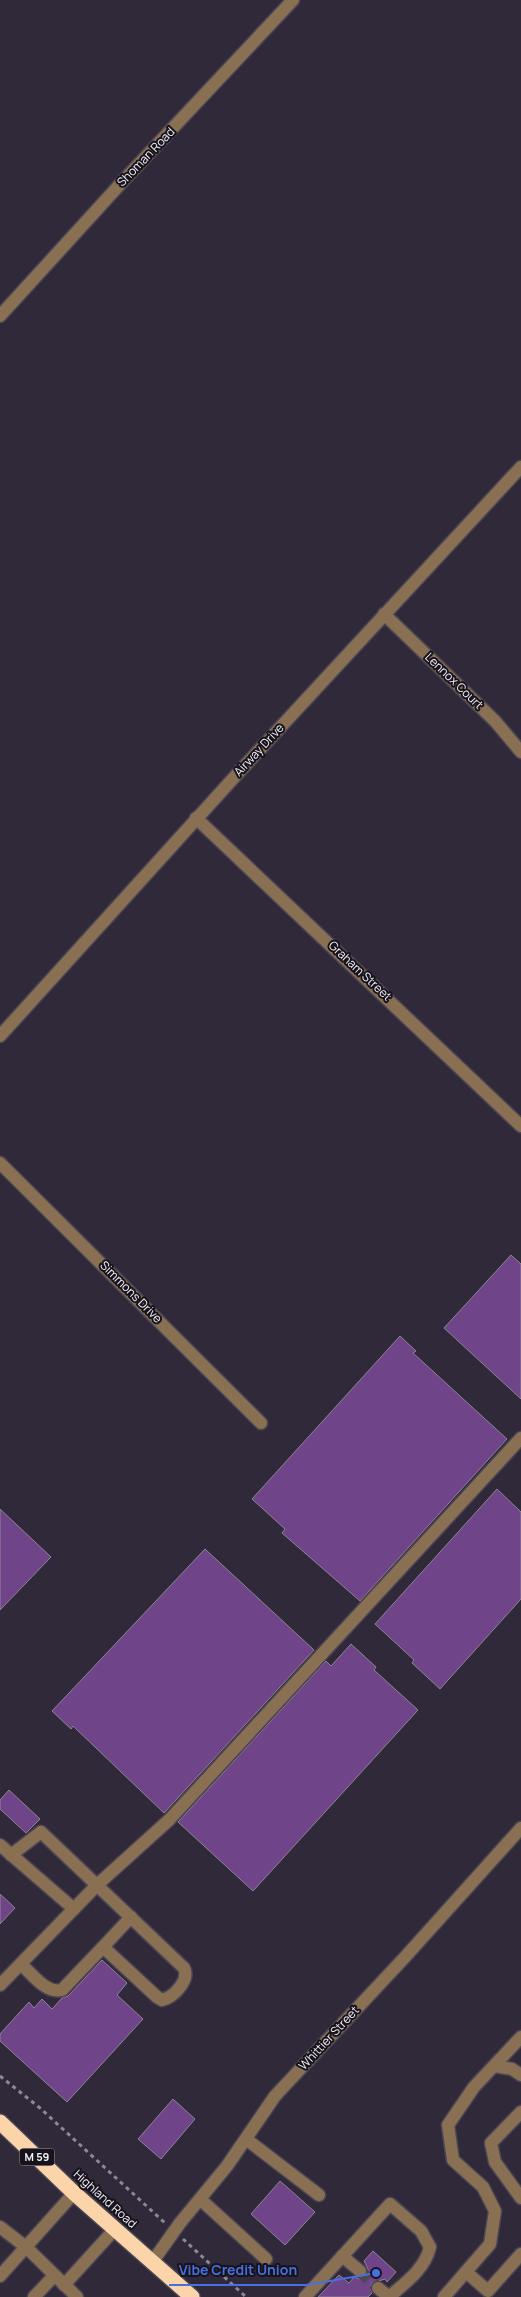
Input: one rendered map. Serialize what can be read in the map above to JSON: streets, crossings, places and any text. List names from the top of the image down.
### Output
{
  "streets": {
    "highway": ["M 59", "Highland Road"],
    "street": [
      "Shoman Road",
      "Lennox Court",
      "Airway Drive",
      "Graham Street",
      "Simmons Drive",
      "Whittier Street"
    ]
  },
  "crossings": [
    ["Lennox Court", "Airway Drive"],
    ["Airway Drive", "Graham Street"],
    ["Whittier Street", "Highland Road"]
  ],
  "places": ["Vibe Credit Union"]
}
